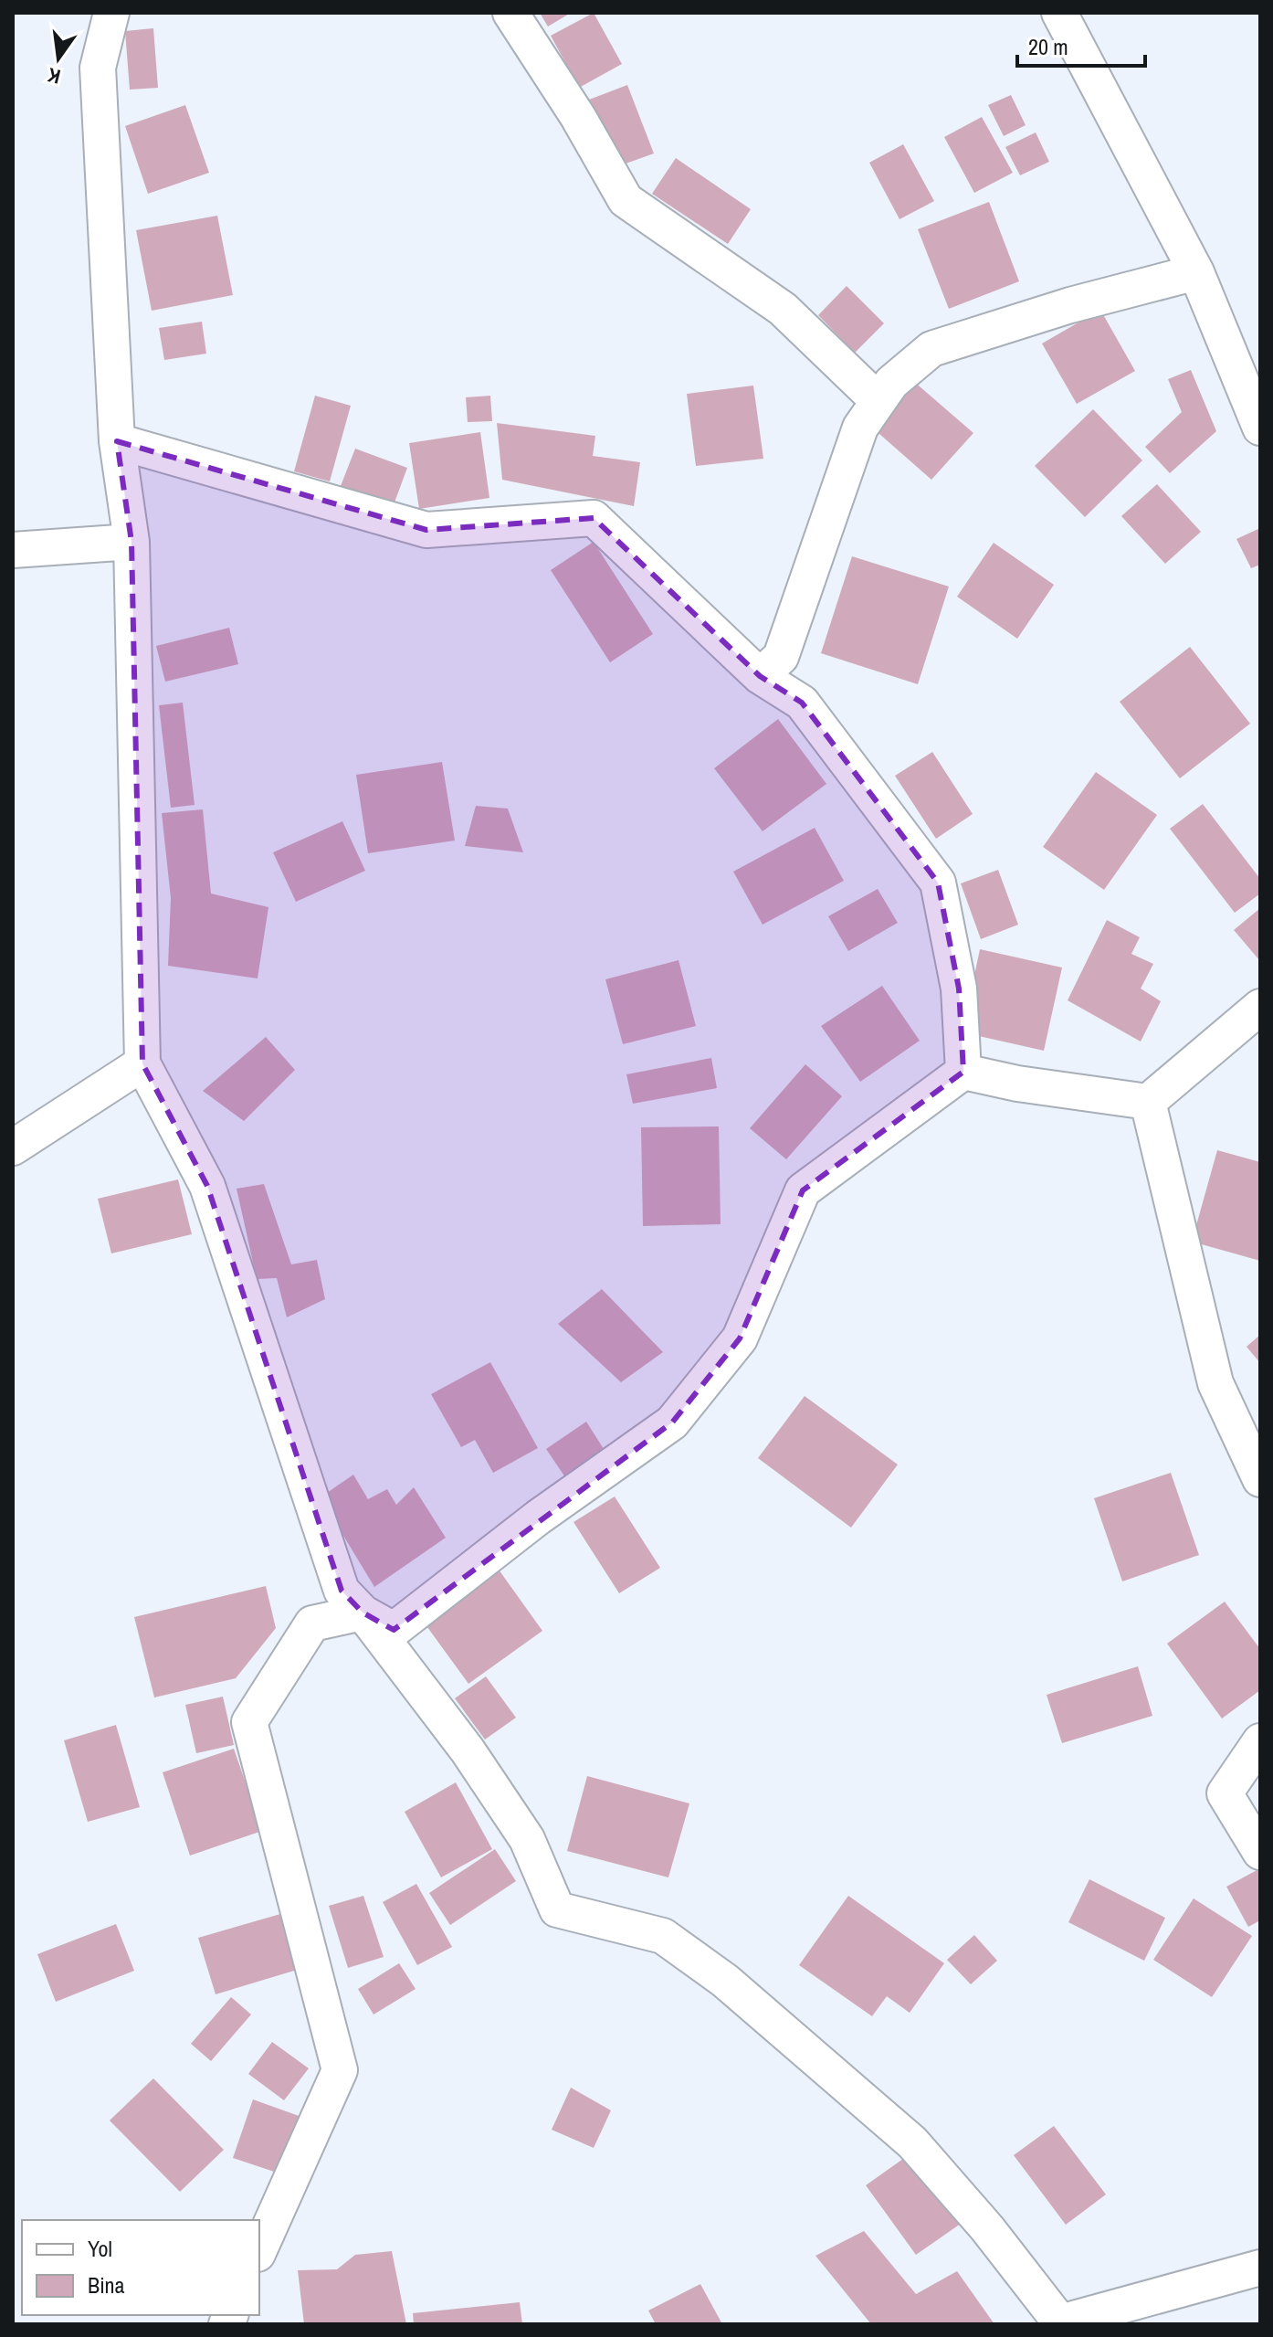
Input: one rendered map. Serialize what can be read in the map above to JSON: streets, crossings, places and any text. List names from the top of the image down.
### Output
{
  "legend": ["Yol", "Bina"],
  "scale_bar": "20 m",
  "north": "bottom"
}
